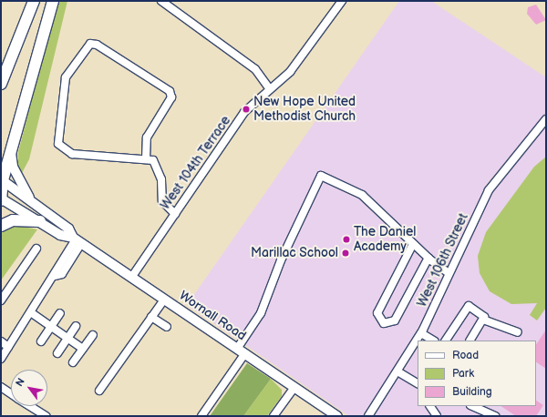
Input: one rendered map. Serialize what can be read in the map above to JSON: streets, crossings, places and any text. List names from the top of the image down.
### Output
{
  "streets": {
    "main road": ["Wornall Road"],
    "street": ["West 104th Terrace", "West 106th Street"]
  },
  "crossings": [
    ["West 104th Terrace", "Wornall Road"]
  ],
  "places": ["New Hope United Methodist Church", "The Daniel Academy", "Marillac School"],
  "legend": ["Road", "Park", "Building"],
  "north": "top left"
}
